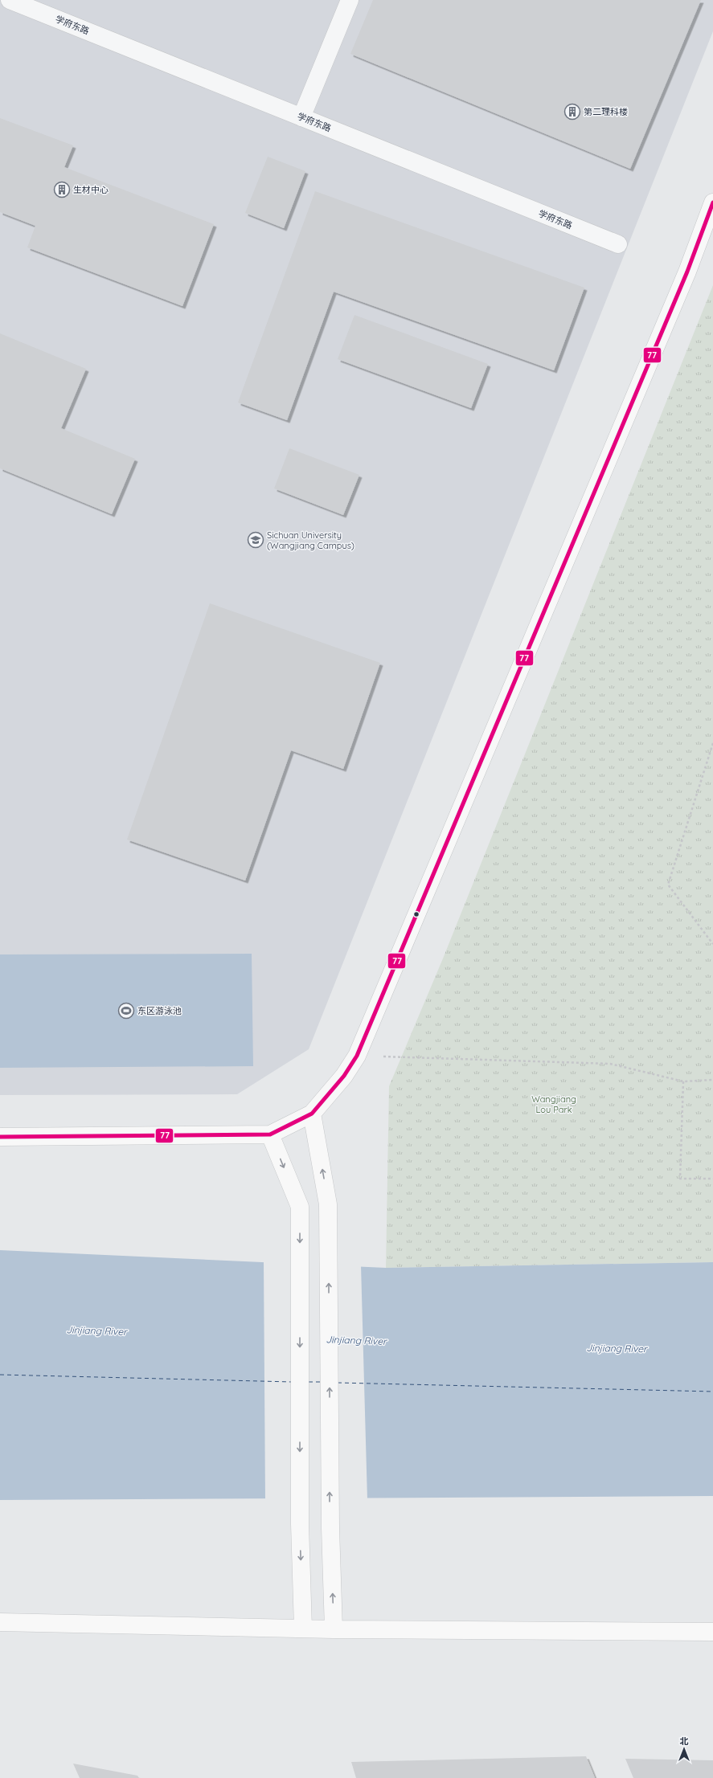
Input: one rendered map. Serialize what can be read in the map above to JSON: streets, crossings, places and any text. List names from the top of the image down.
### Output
{
  "streets": {
    "street": ["学府东路"]
  },
  "water": ["Jinjiang River"],
  "parks": ["Wangjiang Lou Park"],
  "places": {
    "building": ["第二理科楼", "生材中心"],
    "school or university": ["Sichuan University (Wangjiang Campus)"],
    "sports": ["东区游泳池"]
  },
  "lines": ["transit line 77"],
  "north": "top"
}
